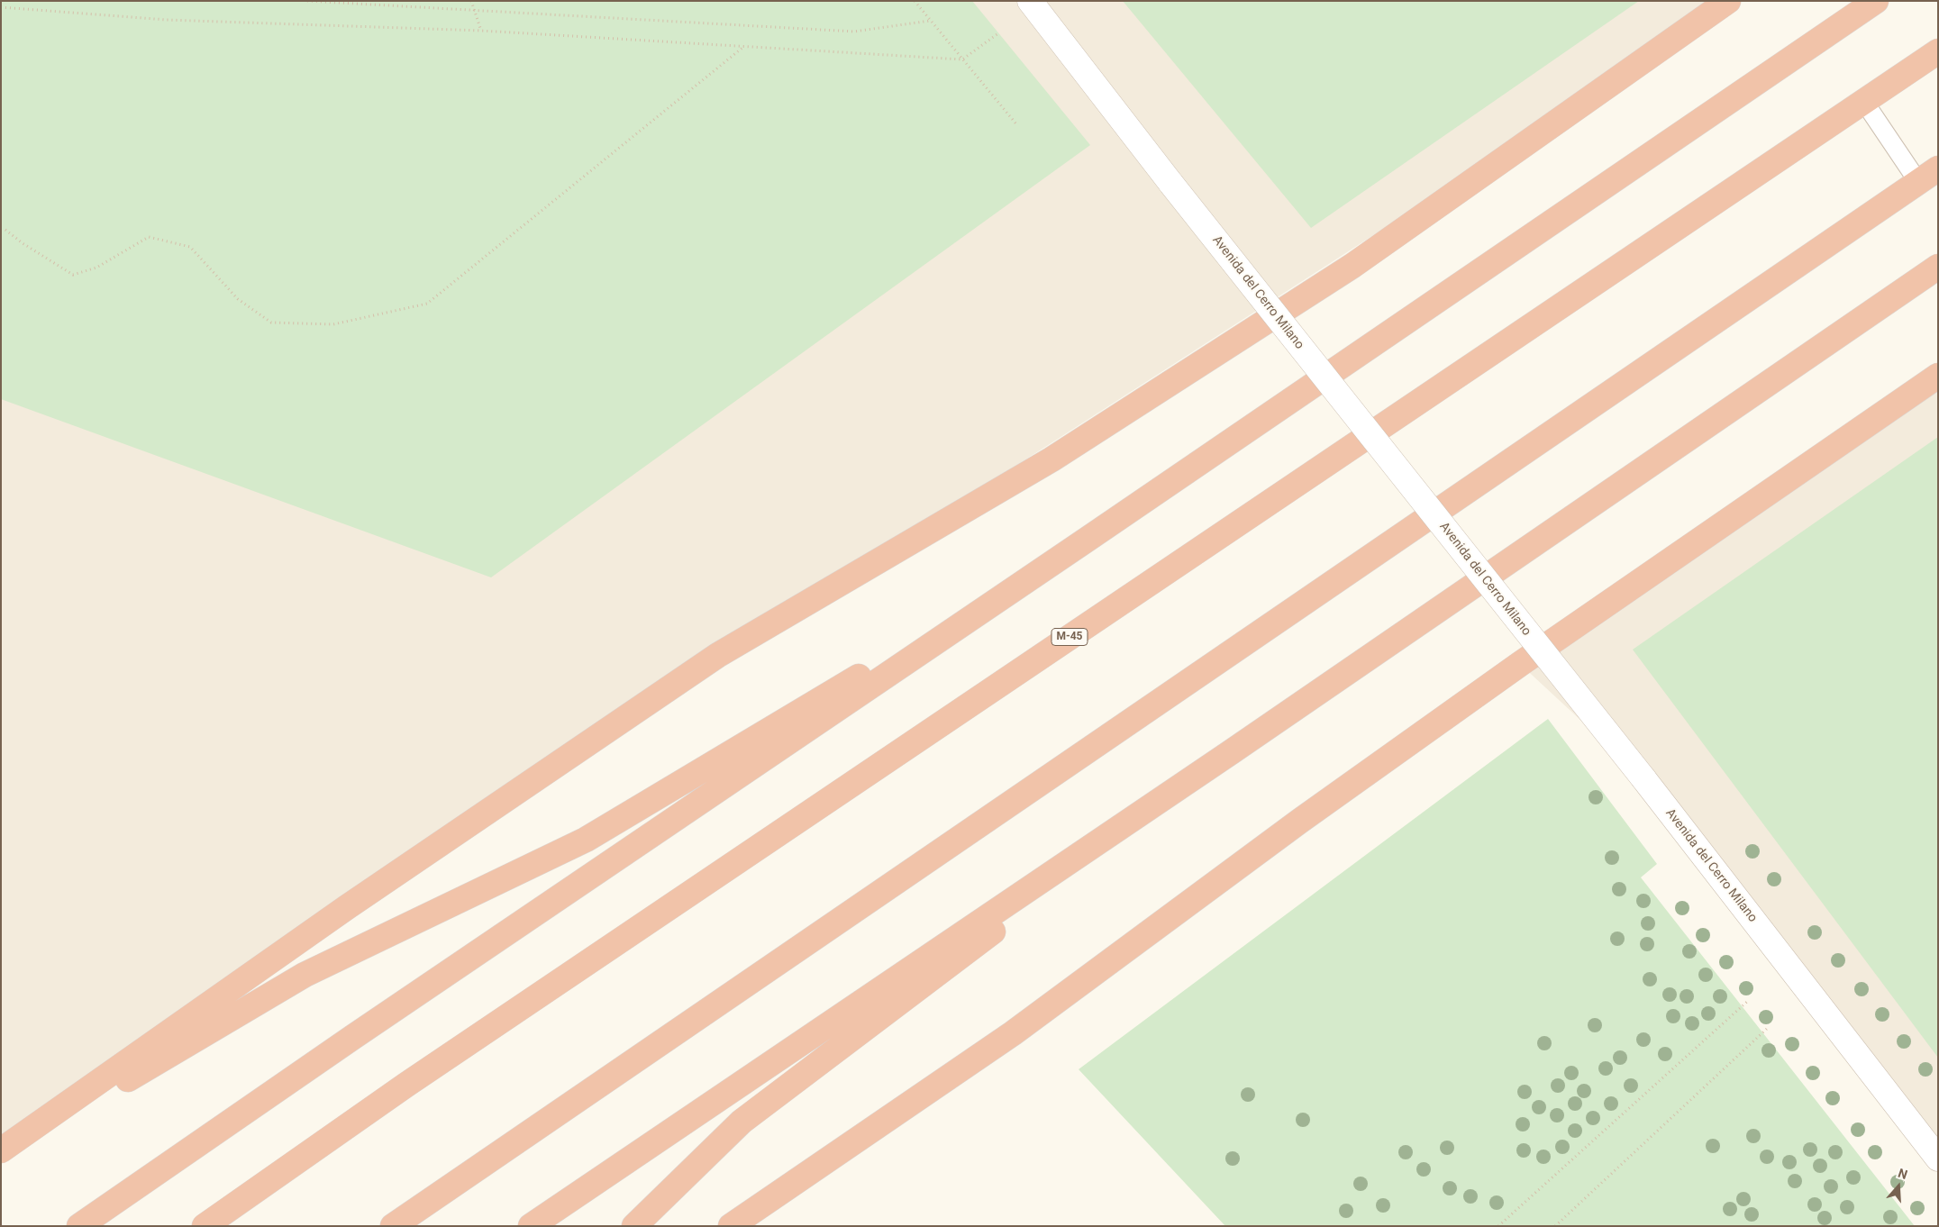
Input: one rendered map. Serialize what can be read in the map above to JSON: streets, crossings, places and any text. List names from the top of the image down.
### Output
{
  "streets": {
    "highway": ["M-45"],
    "street": ["Avenida del Cerro Milano"]
  },
  "north": "top"
}
